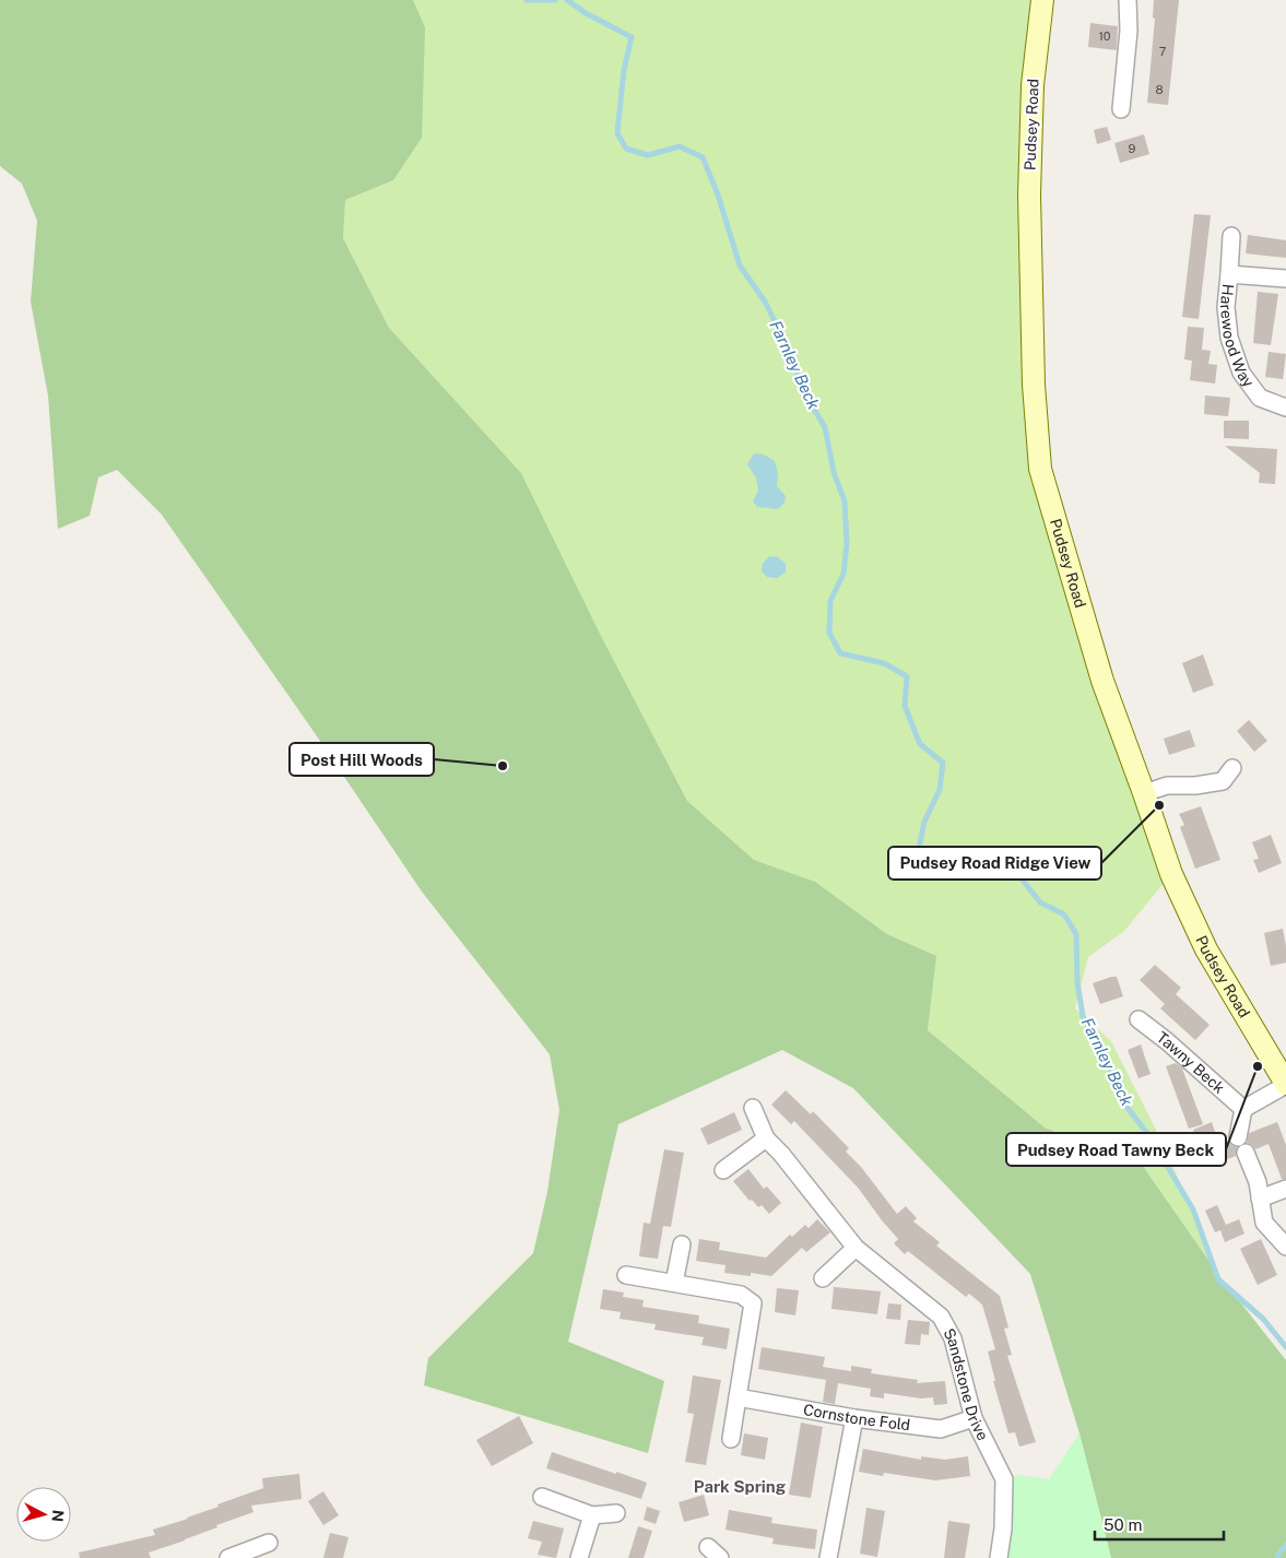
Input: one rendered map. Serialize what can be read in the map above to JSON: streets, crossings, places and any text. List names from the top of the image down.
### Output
{
  "streets": {
    "main road": ["Pudsey Road"],
    "street": [
      "Harewood Way",
      "Tawny Beck",
      "Sandstone Drive",
      "Cornstone Fold"
    ]
  },
  "crossings": [
    ["Sandstone Drive", "Cornstone Fold"]
  ],
  "districts": ["Park Spring"],
  "water": ["Farnley Beck"],
  "places": ["Post Hill Woods", "Pudsey Road Ridge View", "Pudsey Road Tawny Beck"],
  "house_numbers": [
    "10",
    "7",
    "8",
    "9"
  ],
  "scale_bar": "50 m",
  "north": "right"
}
